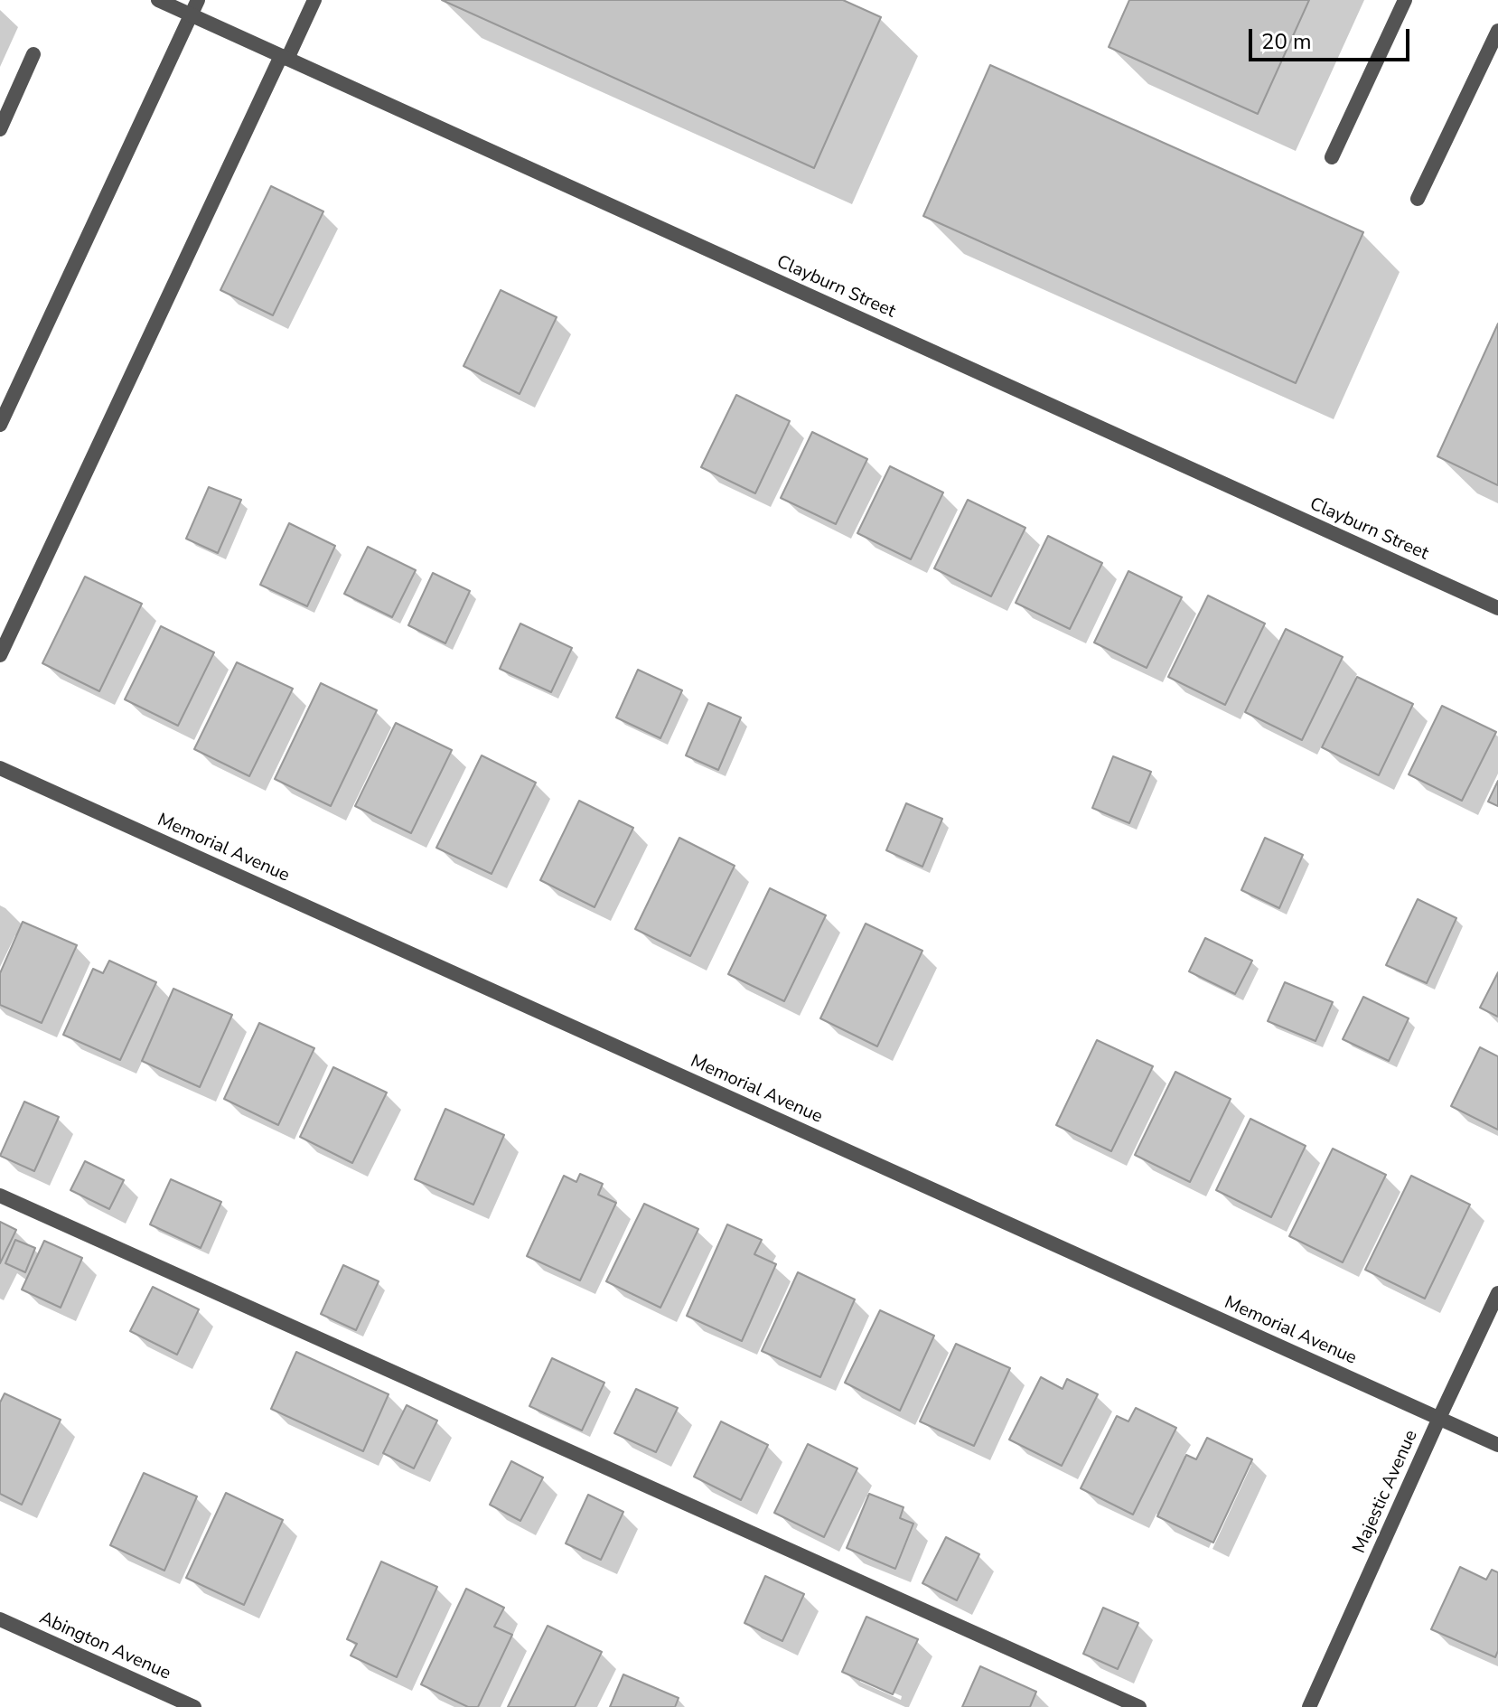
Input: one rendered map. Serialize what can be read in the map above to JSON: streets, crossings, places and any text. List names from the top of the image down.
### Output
{
  "streets": {
    "street": [
      "Clayburn Street",
      "Memorial Avenue",
      "Majestic Avenue",
      "Abington Avenue"
    ]
  },
  "crossings": [
    ["Memorial Avenue", "Majestic Avenue"]
  ],
  "scale_bar": "20 m"
}
